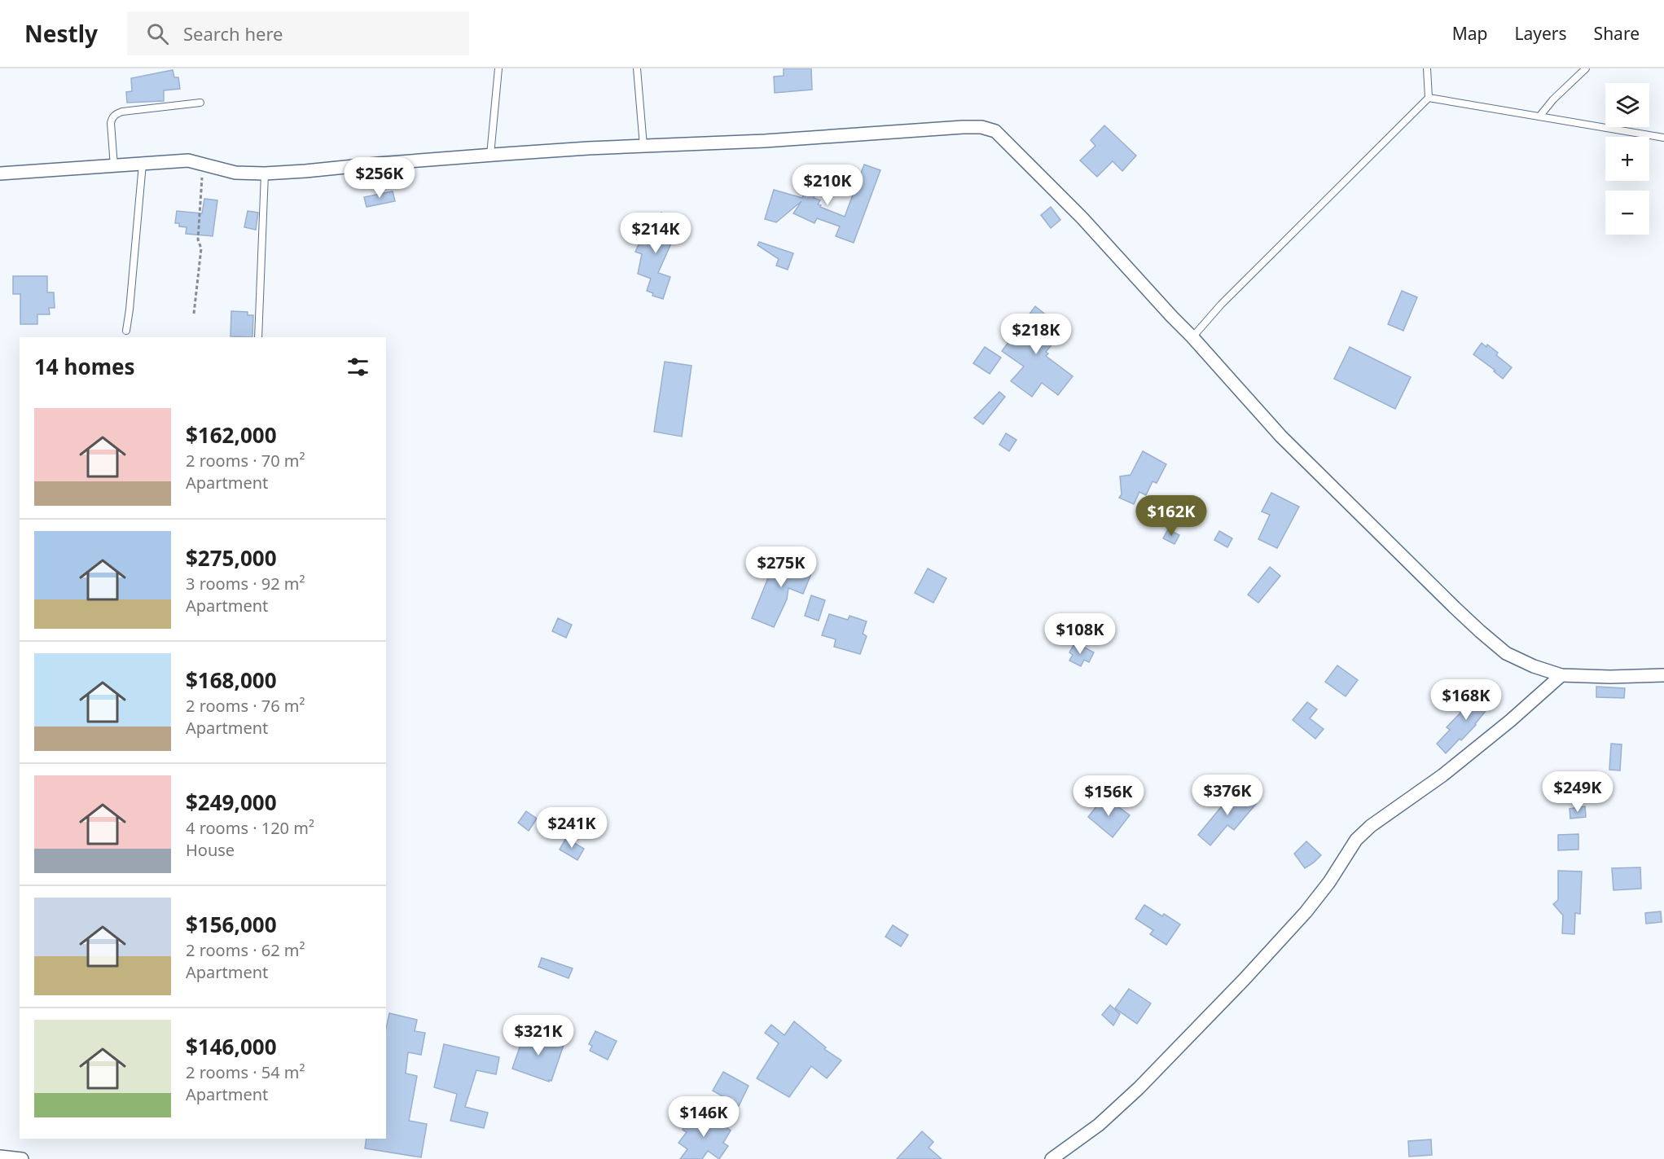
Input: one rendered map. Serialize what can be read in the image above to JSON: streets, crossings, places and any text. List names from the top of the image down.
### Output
{
  "page": {
    "header": "Nestly",
    "search": "Search here",
    "nav": ["Map", "Layers", "Share"],
    "map_buttons": ["+", "−"],
    "price": [
      "$256K",
      "$210K",
      "$214K",
      "$218K",
      "$162K",
      "$275K",
      "$108K",
      "$168K",
      "$249K",
      "$376K",
      "$156K",
      "$241K",
      "$321K",
      "$146K"
    ],
    "heading": "14 homes",
    "list": [
      {
        "name": "$162,000",
        "note": "2 rooms · 70 m² · Apartment"
      },
      {
        "name": "$275,000",
        "note": "3 rooms · 92 m² · Apartment"
      },
      {
        "name": "$168,000",
        "note": "2 rooms · 76 m² · Apartment"
      },
      {
        "name": "$249,000",
        "note": "4 rooms · 120 m² · House"
      },
      {
        "name": "$156,000",
        "note": "2 rooms · 62 m² · Apartment"
      },
      {
        "name": "$146,000",
        "note": "2 rooms · 54 m² · Apartment"
      }
    ]
  }
}
